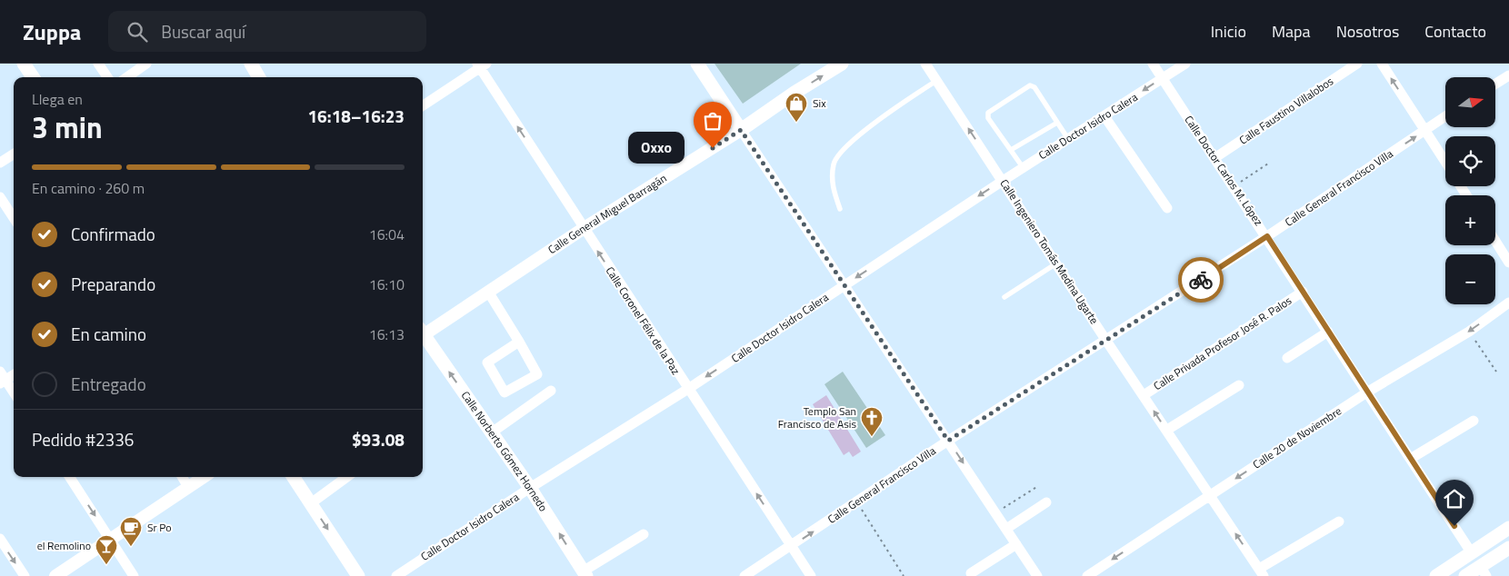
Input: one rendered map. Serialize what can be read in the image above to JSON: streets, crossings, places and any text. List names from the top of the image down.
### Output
{
  "streets": {
    "main road": ["Calle General Miguel Barragán", "Calle Norberto Gómez Hornedo"],
    "street": [
      "Calle Faustino Villalobos",
      "Calle Doctor Isidro Calera",
      "Calle Doctor Carlos M. López",
      "Calle General Francisco Villa",
      "Calle Ingeniero Tomás Medina Ugarte",
      "Calle Coronel Félix de la Paz",
      "Calle Privada Profesor José R. Palos",
      "Calle 20 de Noviembre"
    ]
  },
  "crossings": [
    ["Calle Faustino Villalobos", "Calle Doctor Carlos M. López"],
    ["Calle Doctor Isidro Calera", "Calle Doctor Carlos M. López"],
    ["Calle Doctor Isidro Calera", "Calle Ingeniero Tomás Medina Ugarte"],
    ["Calle Doctor Isidro Calera", "Calle Coronel Félix de la Paz"],
    ["Calle Doctor Isidro Calera", "Calle Norberto Gómez Hornedo"],
    ["Calle Doctor Carlos M. López", "Calle General Francisco Villa"],
    ["Calle Doctor Carlos M. López", "Calle Privada Profesor José R. Palos"],
    ["Calle Doctor Carlos M. López", "Calle 20 de Noviembre"],
    ["Calle General Francisco Villa", "Calle Ingeniero Tomás Medina Ugarte"],
    ["Calle General Francisco Villa", "Calle Coronel Félix de la Paz"],
    ["Calle General Miguel Barragán", "Calle Coronel Félix de la Paz"],
    ["Calle Ingeniero Tomás Medina Ugarte", "Calle Privada Profesor José R. Palos"],
    ["Calle Ingeniero Tomás Medina Ugarte", "Calle 20 de Noviembre"]
  ],
  "one_way": [
    "Calle Doctor Isidro Calera",
    "Calle Ingeniero Tomás Medina Ugarte",
    "Calle Coronel Félix de la Paz",
    "Calle Norberto Gómez Hornedo"
  ],
  "places": {
    "shop": ["Six"],
    "other": ["Oxxo"],
    "church": ["Templo San Francisco de Asis"],
    "cafe": ["Sr Po"],
    "bar": ["el Remolino"]
  },
  "north": "right",
  "page": {
    "header": "Zuppa",
    "search": "Buscar aquí",
    "nav": [
      "Inicio",
      "Mapa",
      "Nosotros",
      "Contacto"
    ],
    "map_buttons": ["+", "−"],
    "heading": ["3 min", "Llega en", "16:18–16:23"],
    "panel": ["Pedido #2336", "$93.08"],
    "bubble": "Oxxo",
    "bar": "En camino · 260 m",
    "list": [
      ["Confirmado", "16:04"],
      ["Preparando", "16:10"],
      ["En camino", "16:13"],
      "Entregado"
    ]
  }
}
